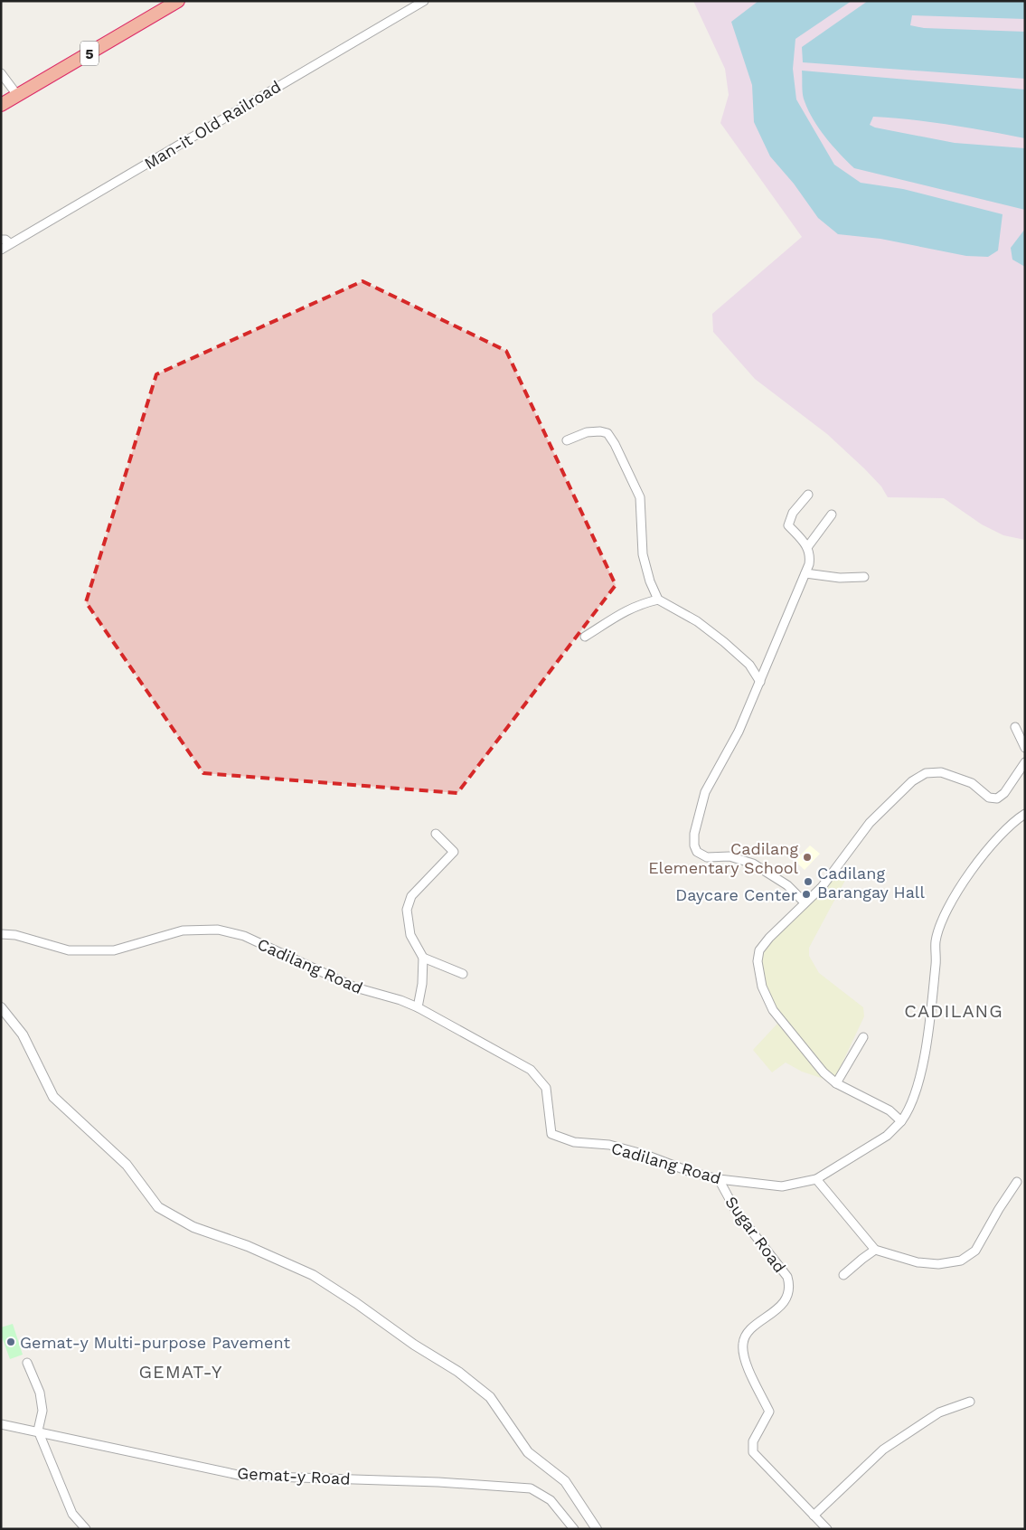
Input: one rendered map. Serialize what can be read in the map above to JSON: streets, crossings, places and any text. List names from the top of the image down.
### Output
{
  "streets": {
    "highway": ["5"],
    "street": [
      "Man-it Old Railroad",
      "Cadilang Road",
      "Sugar Road",
      "Gemat-y Road"
    ]
  },
  "crossings": [
    ["Cadilang Road", "Sugar Road"]
  ],
  "districts": ["CADILANG", "GEMAT-Y"],
  "places": [
    "Cadilang Elementary School",
    "Cadilang Barangay Hall",
    "Daycare Center",
    "Gemat-y Multi-purpose Pavement"
  ]
}
